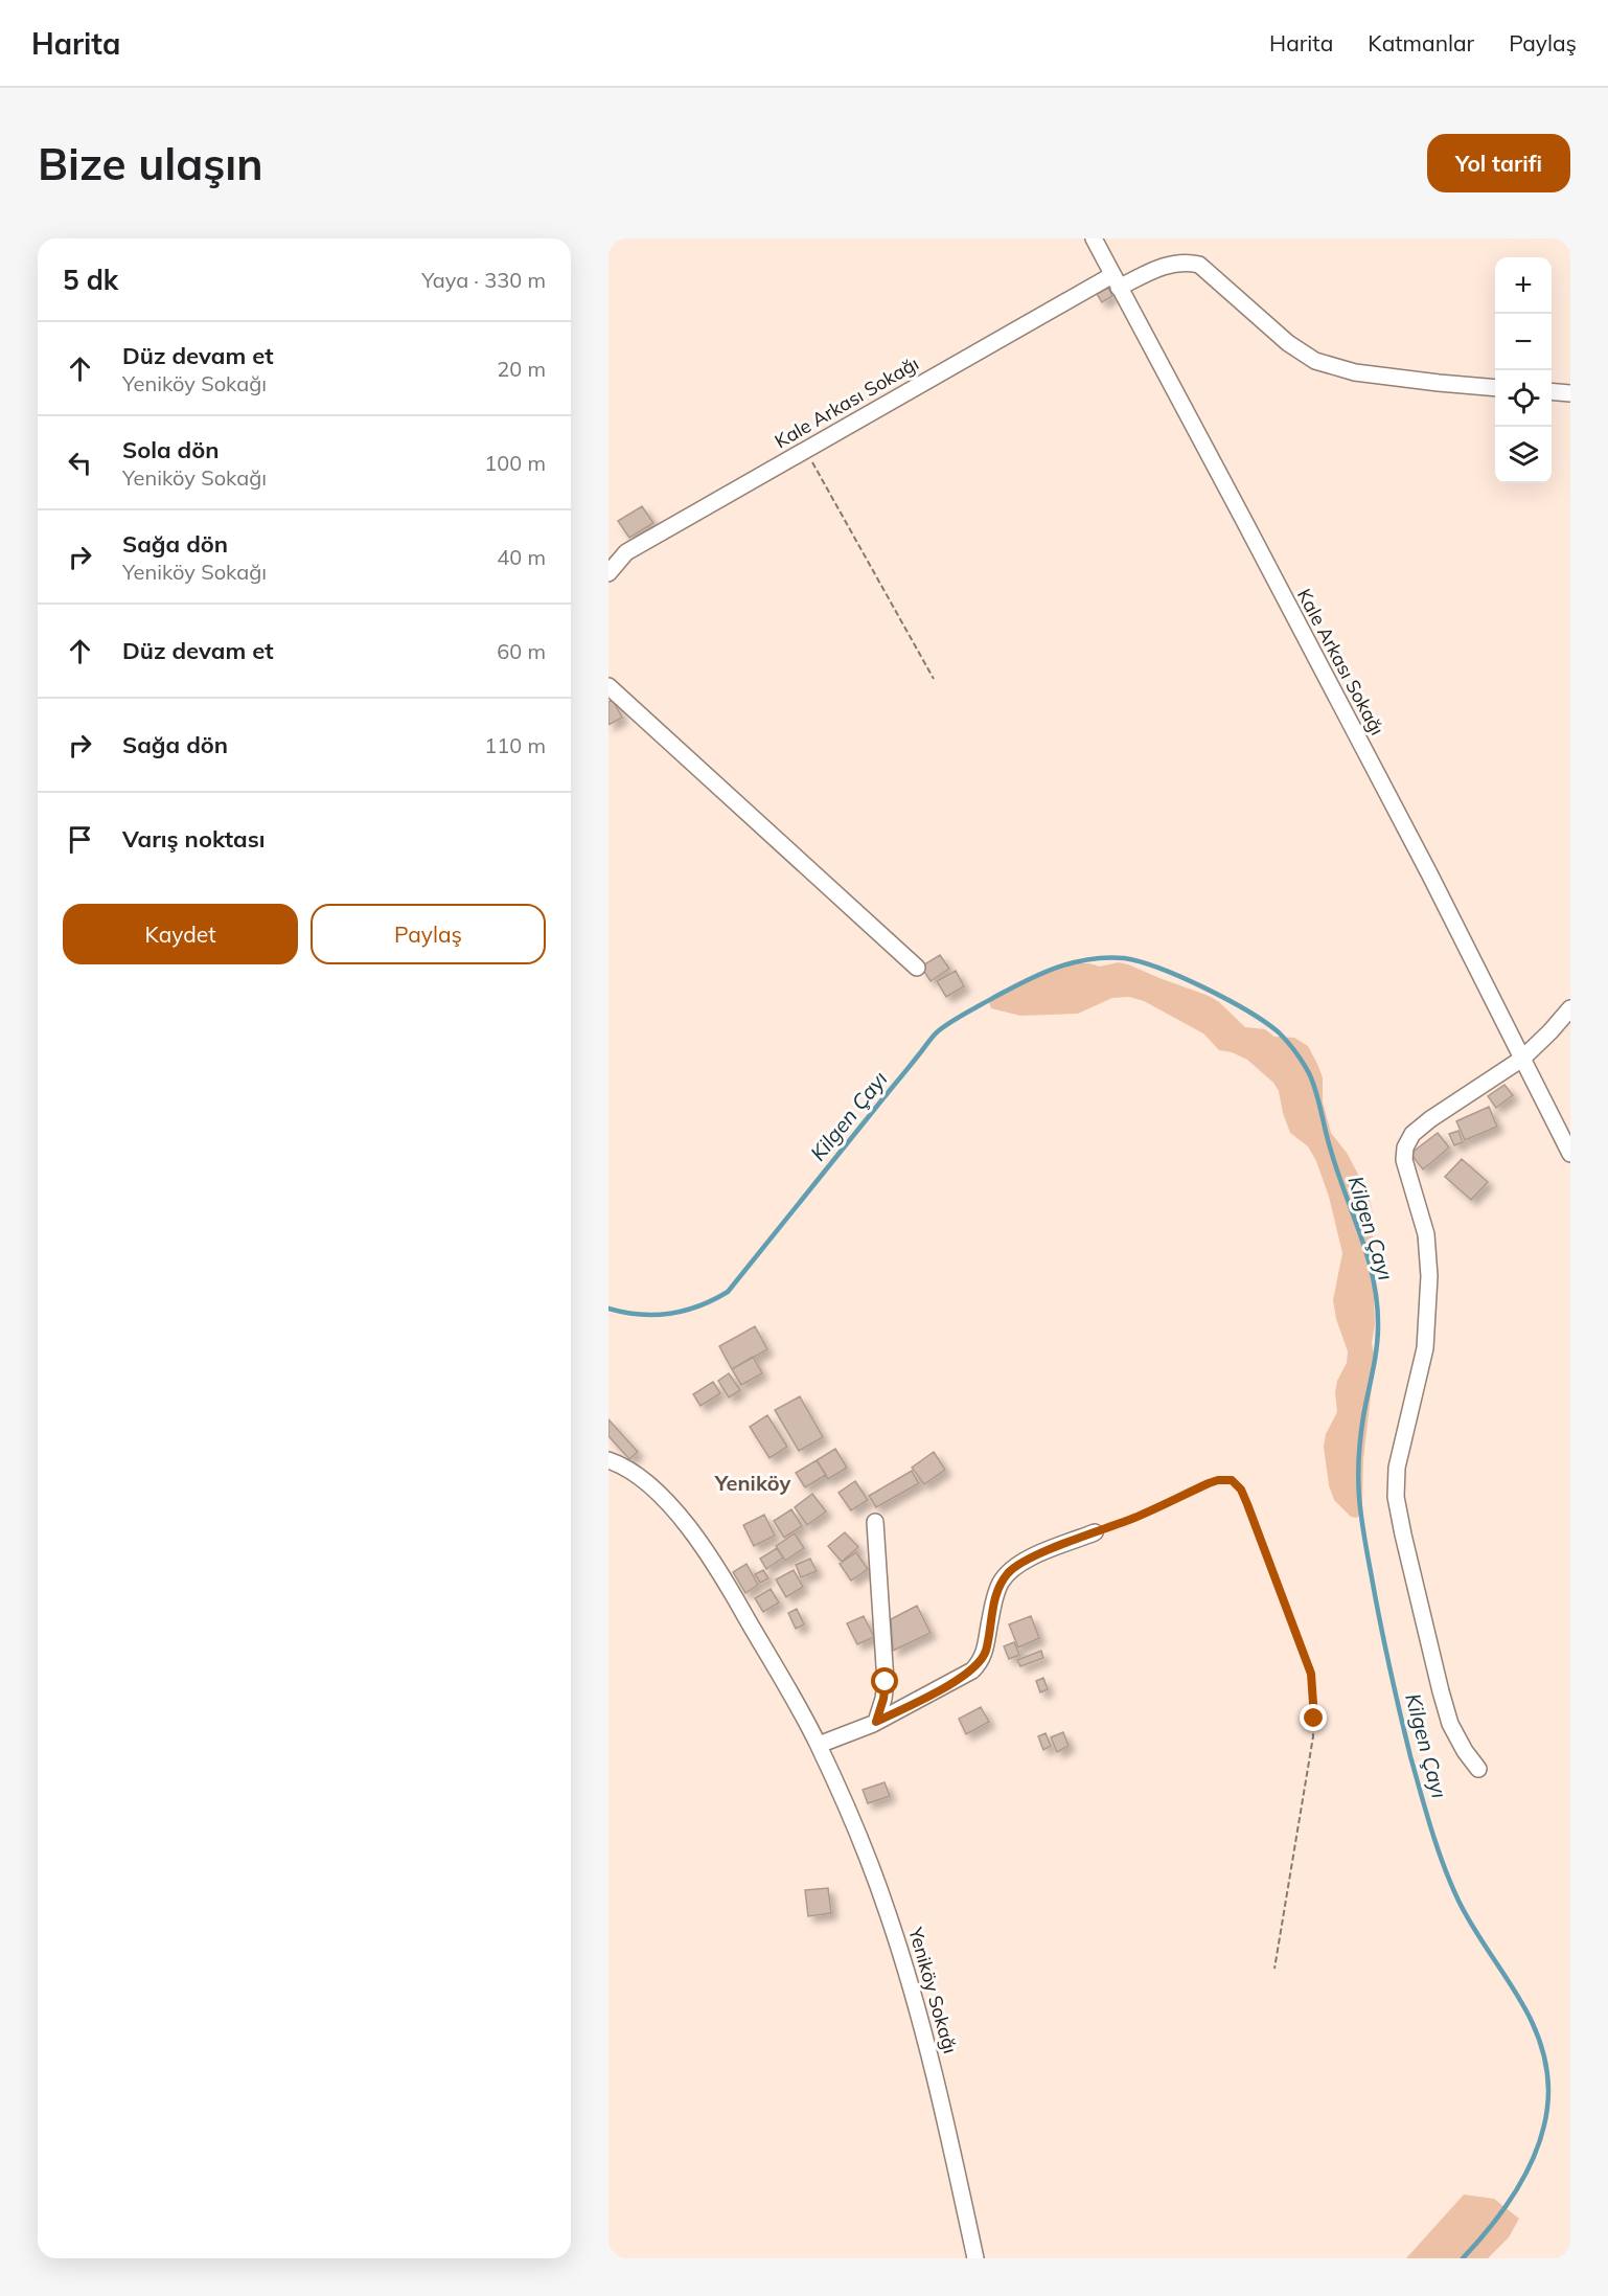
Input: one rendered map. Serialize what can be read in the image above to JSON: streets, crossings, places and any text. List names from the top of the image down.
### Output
{
  "streets": {
    "street": ["Kale Arkası Sokağı", "Yeniköy Sokağı"]
  },
  "districts": ["Yeniköy"],
  "water": ["Kilgen Çayı"],
  "page": {
    "header": "Harita",
    "nav": ["Harita", "Katmanlar", "Paylaş"],
    "buttons": [
      "Yol tarifi",
      ["Kaydet", "Paylaş"]
    ],
    "title": "Bize ulaşın",
    "heading": ["5 dk", "Yaya · 330 m"],
    "map_buttons": ["+", "−"],
    "list": [
      ["Düz devam et", "Yeniköy Sokağı", "20 m"],
      ["Sola dön", "Yeniköy Sokağı", "100 m"],
      ["Sağa dön", "Yeniköy Sokağı", "40 m"],
      ["Düz devam et", "60 m"],
      ["Sağa dön", "110 m"],
      "Varış noktası"
    ]
  }
}
